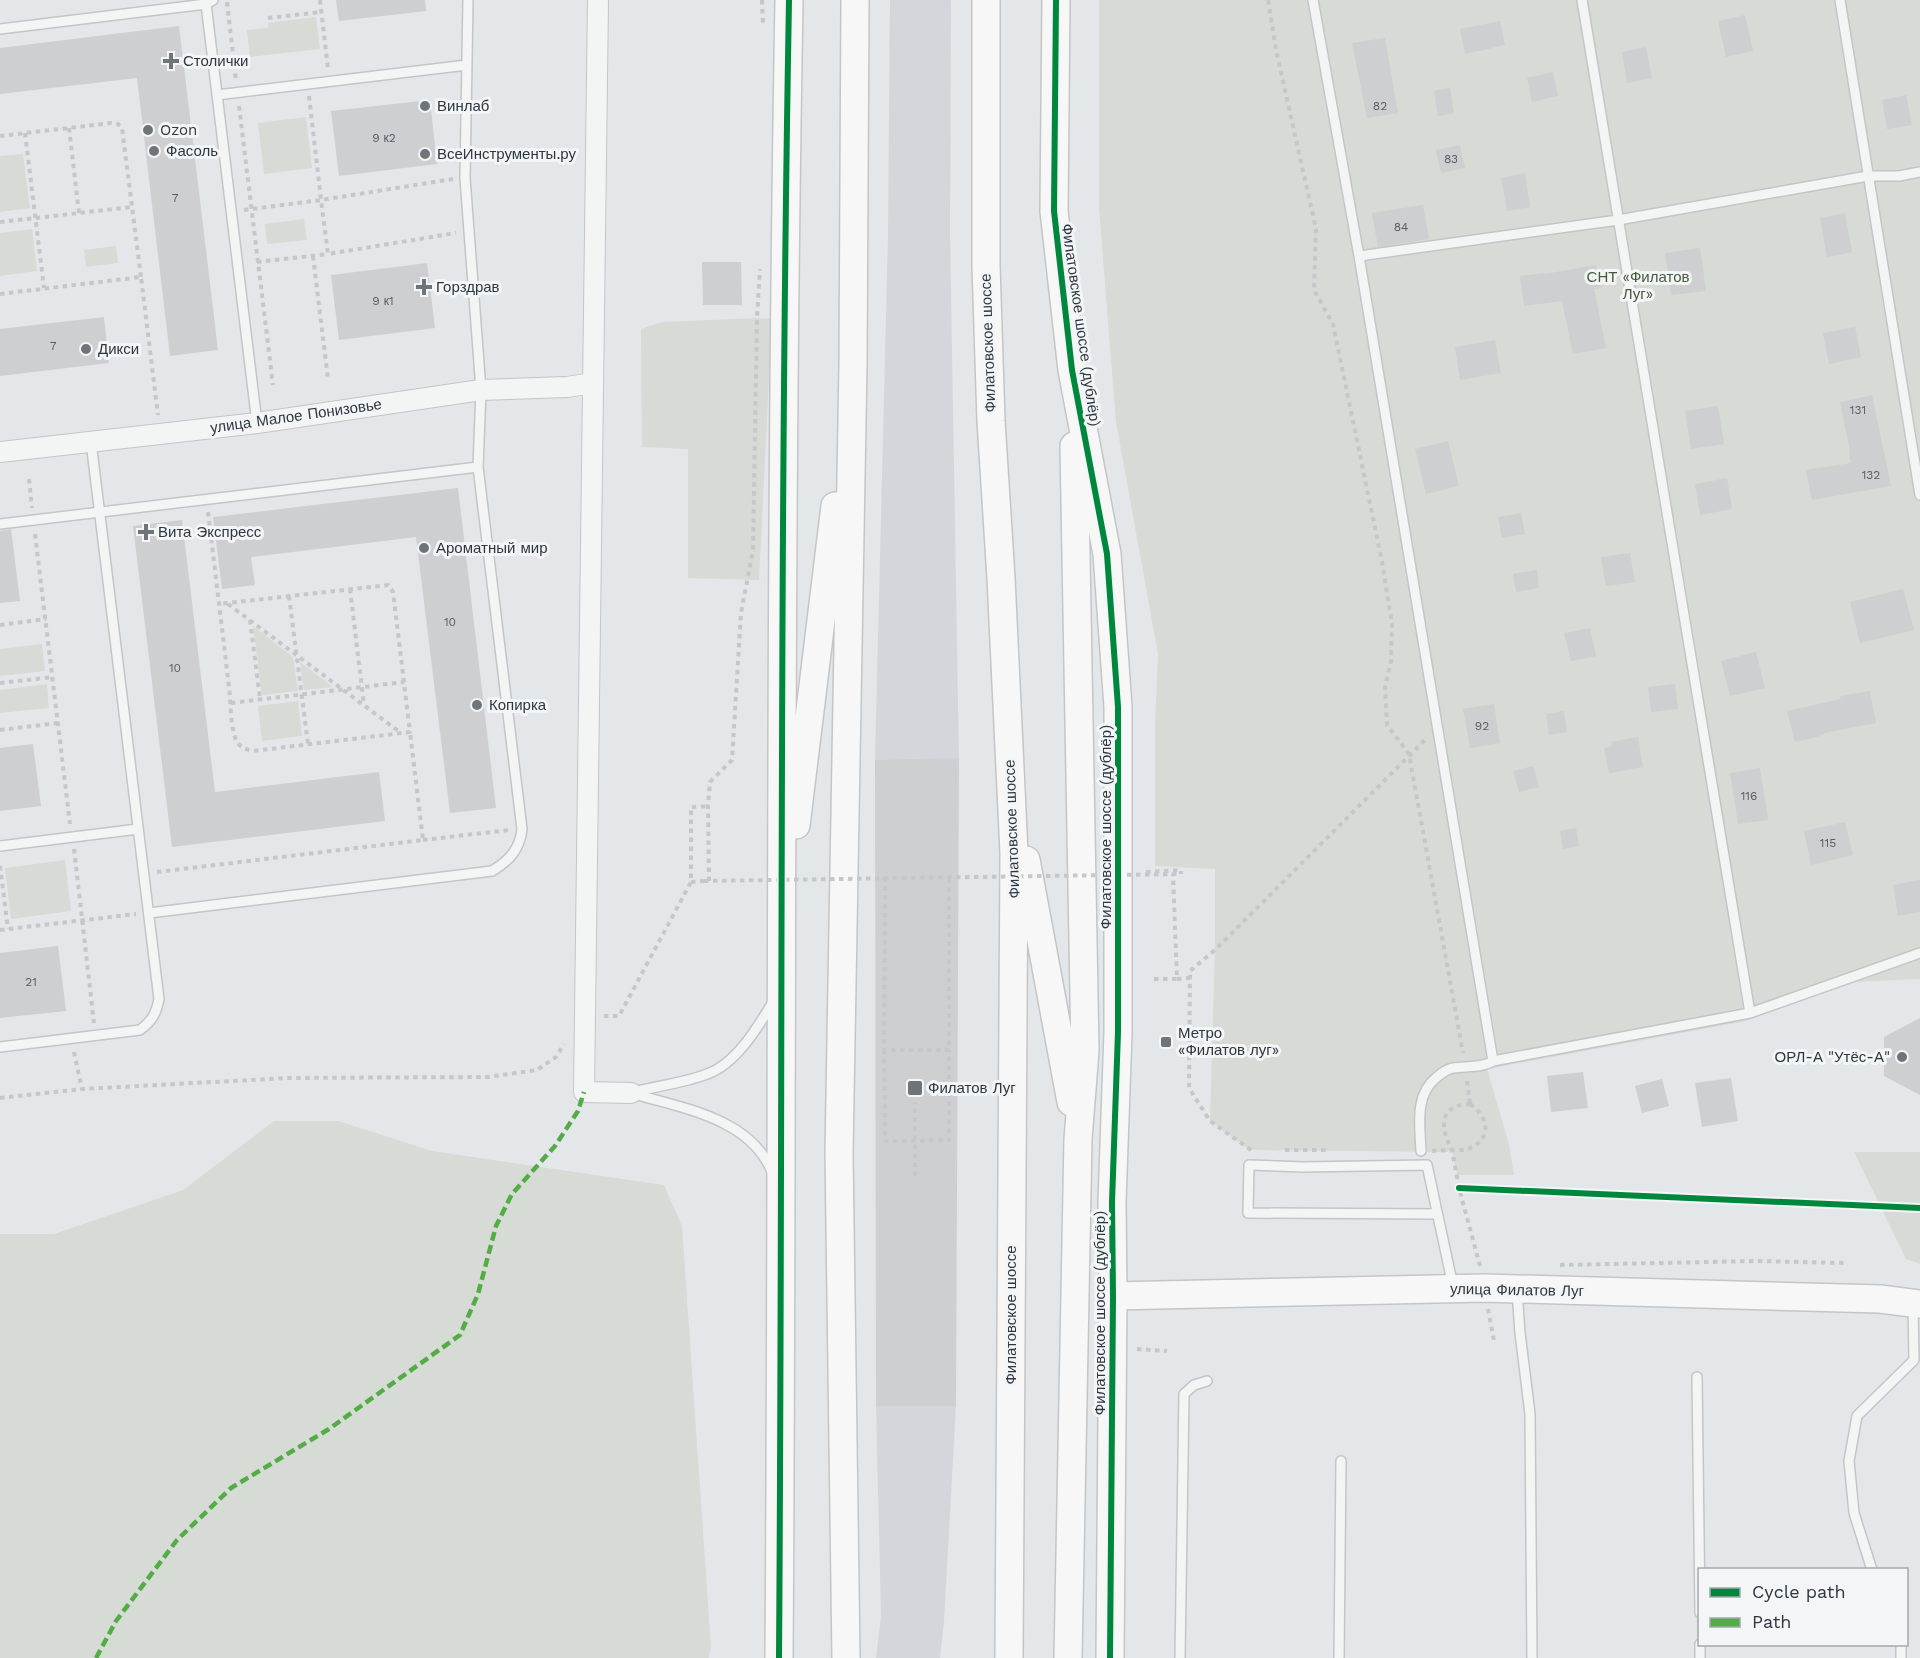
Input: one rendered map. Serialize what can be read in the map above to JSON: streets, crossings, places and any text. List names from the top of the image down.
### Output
{
  "streets": {
    "street": [
      "Филатовское шоссе (дублёр)",
      "Филатовское шоссе",
      "улица Малое Понизовье",
      "улица Филатов Луг"
    ]
  },
  "crossings": [
    ["Филатовское шоссе (дублёр)", "улица Филатов Луг"]
  ],
  "parks": ["СНТ «Филатов Луг»"],
  "places": {
    "health": ["Столички", "Горздрав", "Вита Экспресс"],
    "other": [
      "Винлаб",
      "Ozon",
      "Фасоль",
      "ВсеИнструменты.ру",
      "Дикси",
      "Ароматный мир",
      "Копирка",
      "ОРЛ-А \"Утёс-А\""
    ],
    "transit": ["Метро «Филатов луг»", "Филатов Луг"]
  },
  "house_numbers": [
    "82",
    "9 к2",
    "83",
    "7",
    "84",
    "9 к1",
    "7",
    "131",
    "132",
    "10",
    "10",
    "92",
    "116",
    "115",
    "21"
  ],
  "legend": ["Cycle path", "Path"]
}
